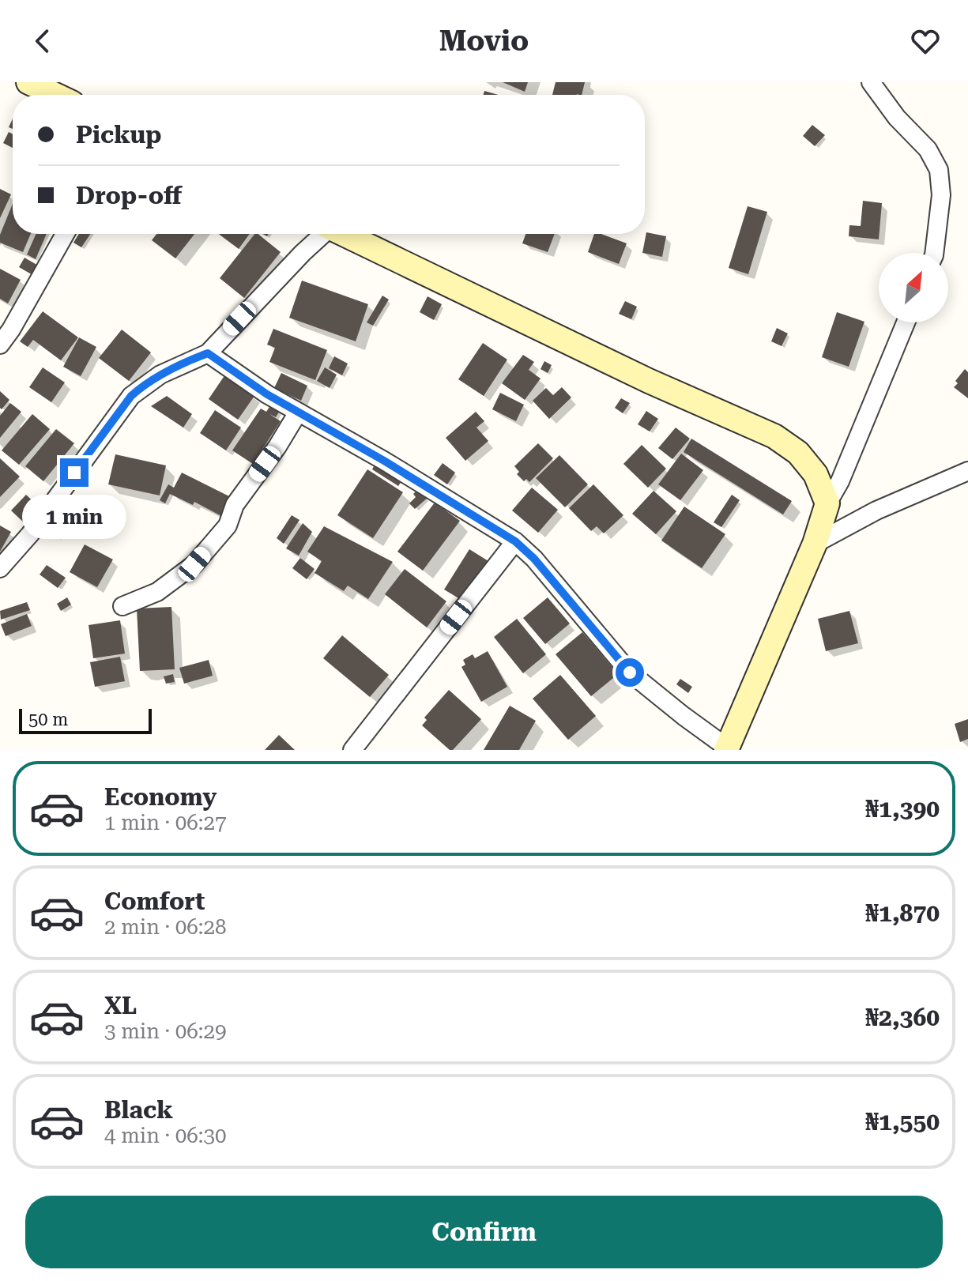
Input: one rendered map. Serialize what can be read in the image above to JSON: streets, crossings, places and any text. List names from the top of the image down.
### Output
{
  "scale_bar": "50 m",
  "north": "top right",
  "page": {
    "header": "Movio",
    "banner": ["Pickup", "Drop-off"],
    "bubble": "1 min",
    "scale": "50 m",
    "list": [
      {
        "name": "Economy",
        "note": "1 min · 06:27",
        "value": "₦1,390"
      },
      {
        "name": "Comfort",
        "note": "2 min · 06:28",
        "value": "₦1,870"
      },
      {
        "name": "XL",
        "note": "3 min · 06:29",
        "value": "₦2,360"
      },
      {
        "name": "Black",
        "note": "4 min · 06:30",
        "value": "₦1,550"
      }
    ],
    "buttons": "Confirm"
  }
}
